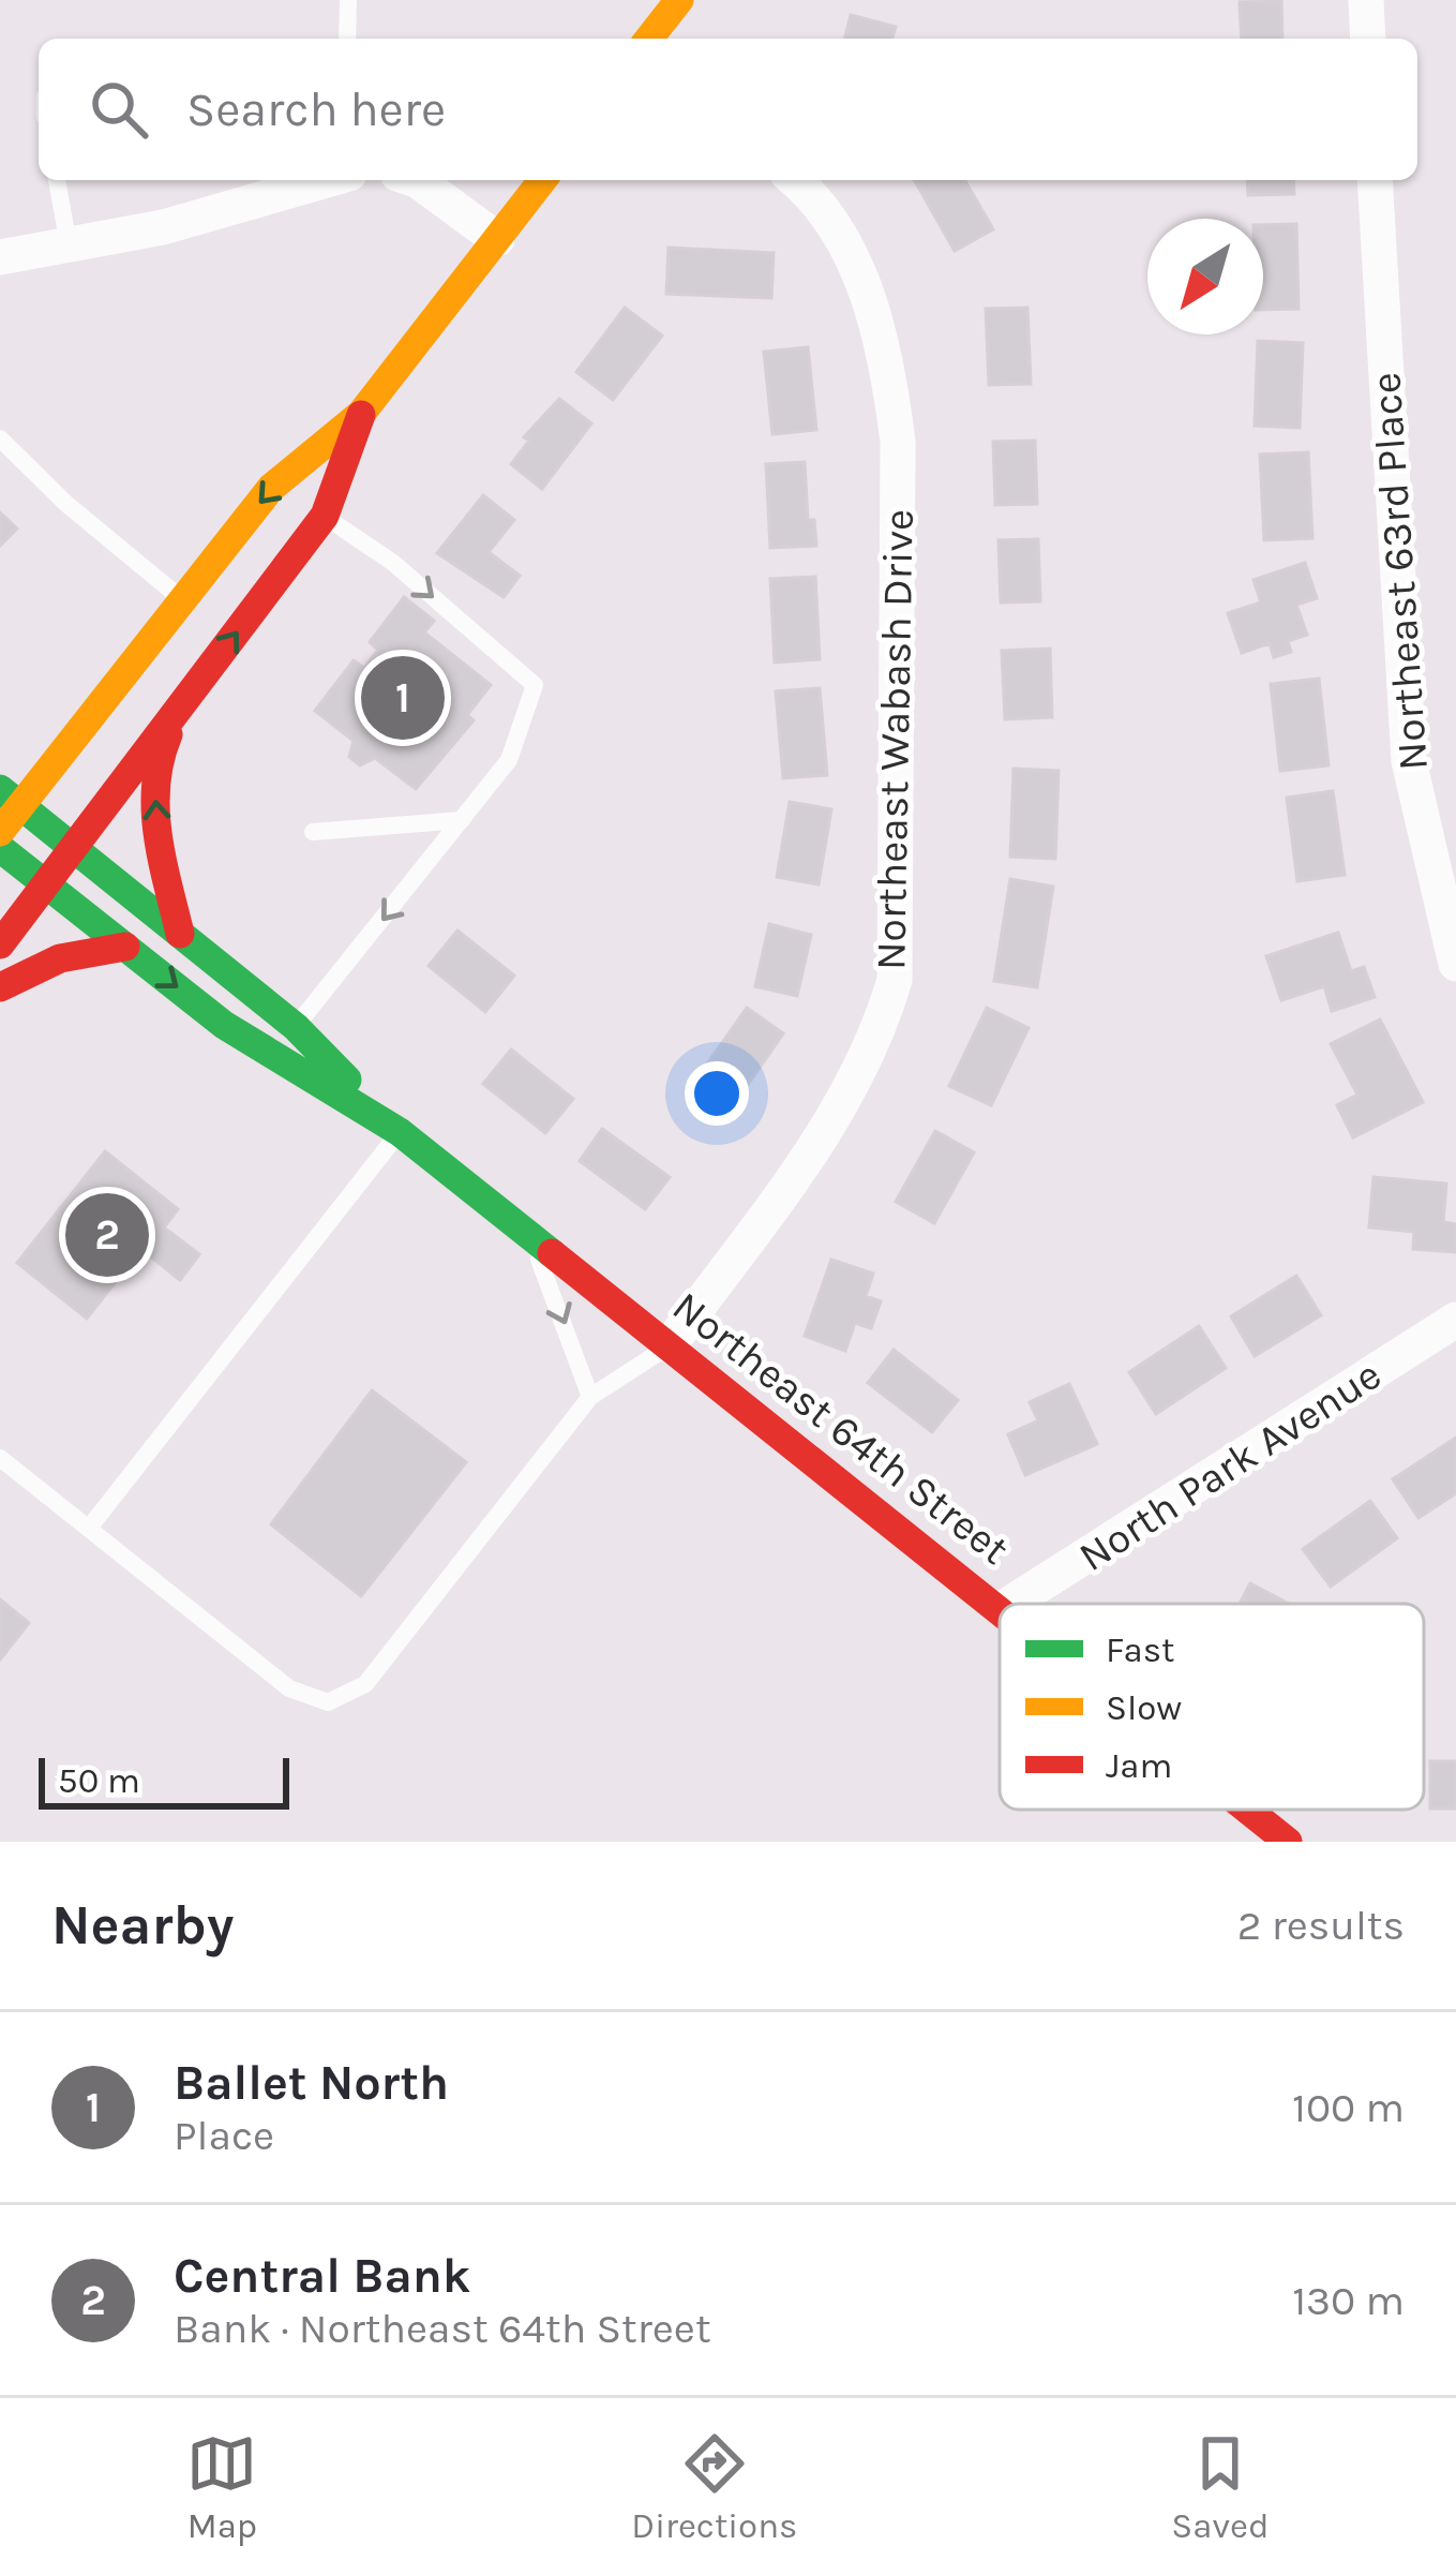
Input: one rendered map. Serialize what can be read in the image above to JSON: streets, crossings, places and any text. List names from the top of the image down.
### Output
{
  "streets": {
    "street": [
      "Northeast 63rd Place",
      "Northeast Wabash Drive",
      "Northeast 64th Street",
      "North Park Avenue"
    ]
  },
  "crossings": [
    ["Northeast Wabash Drive", "Northeast 64th Street"]
  ],
  "legend": ["Fast", "Slow", "Jam"],
  "scale_bar": "50 m",
  "north": "bottom left",
  "page": {
    "search": "Search here",
    "pins": ["1", "2"],
    "scale": "50 m",
    "heading": ["Nearby", "2 results"],
    "list": [
      {
        "mark": "1",
        "name": "Ballet North",
        "note": "Place",
        "value": "100 m"
      },
      {
        "mark": "2",
        "name": "Central Bank",
        "note": "Bank · Northeast 64th Street",
        "value": "130 m"
      }
    ],
    "nav": ["Map", "Directions", "Saved"]
  }
}
